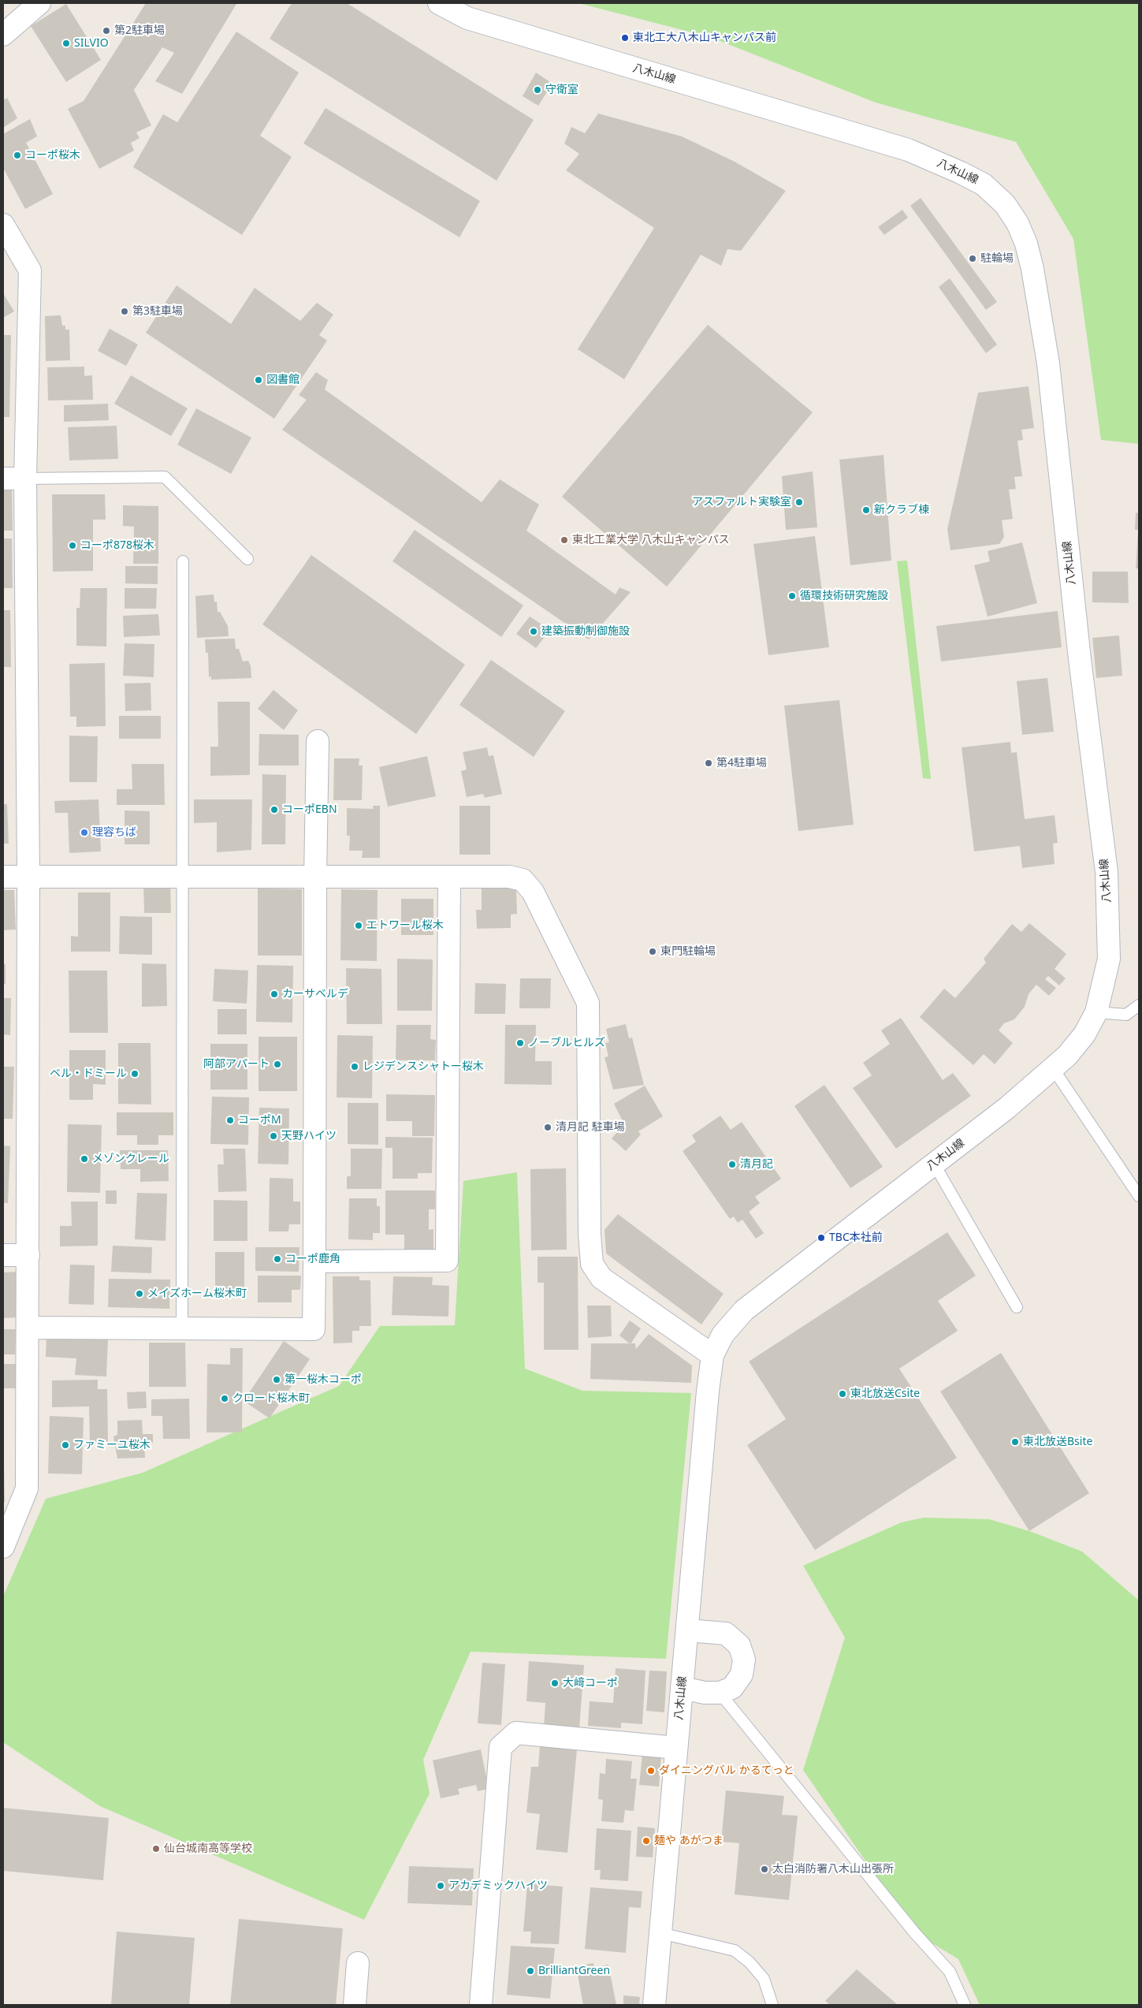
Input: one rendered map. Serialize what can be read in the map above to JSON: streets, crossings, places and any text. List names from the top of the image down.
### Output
{
  "streets": {
    "street": ["八木山線"]
  },
  "places": [
    "第2駐車場",
    "東北工大八木山キャンパス前",
    "SILVIO",
    "守衛室",
    "コーポ桜木",
    "駐輪場",
    "第3駐車場",
    "図書館",
    "アスファルト実験室",
    "新クラブ棟",
    "東北工業大学 八木山キャンパス",
    "コーポ878桜木",
    "循環技術研究施設",
    "建築振動制御施設",
    "第4駐車場",
    "コーポEBN",
    "理容ちば",
    "エトワール桜木",
    "東門駐輪場",
    "カーサベルデ",
    "ノーブルヒルズ",
    "阿部アパート",
    "レジデンスシャトー桜木",
    "ベル・ドミール",
    "コーポM",
    "清月記 駐車場",
    "天野ハイツ",
    "メゾンクレール",
    "清月記",
    "TBC本社前",
    "コーポ鹿角",
    "メイズホーム桜木町",
    "第一桜木コーポ",
    "東北放送Csite",
    "クロード桜木町",
    "東北放送Bsite",
    "ファミーユ桜木",
    "大﨑コーポ",
    "ダイニングバル かるてっと",
    "麺や あがつま",
    "仙台城南高等学校",
    "太白消防署八木山出張所",
    "アカデミックハイツ",
    "BrilliantGreen"
  ]
}
